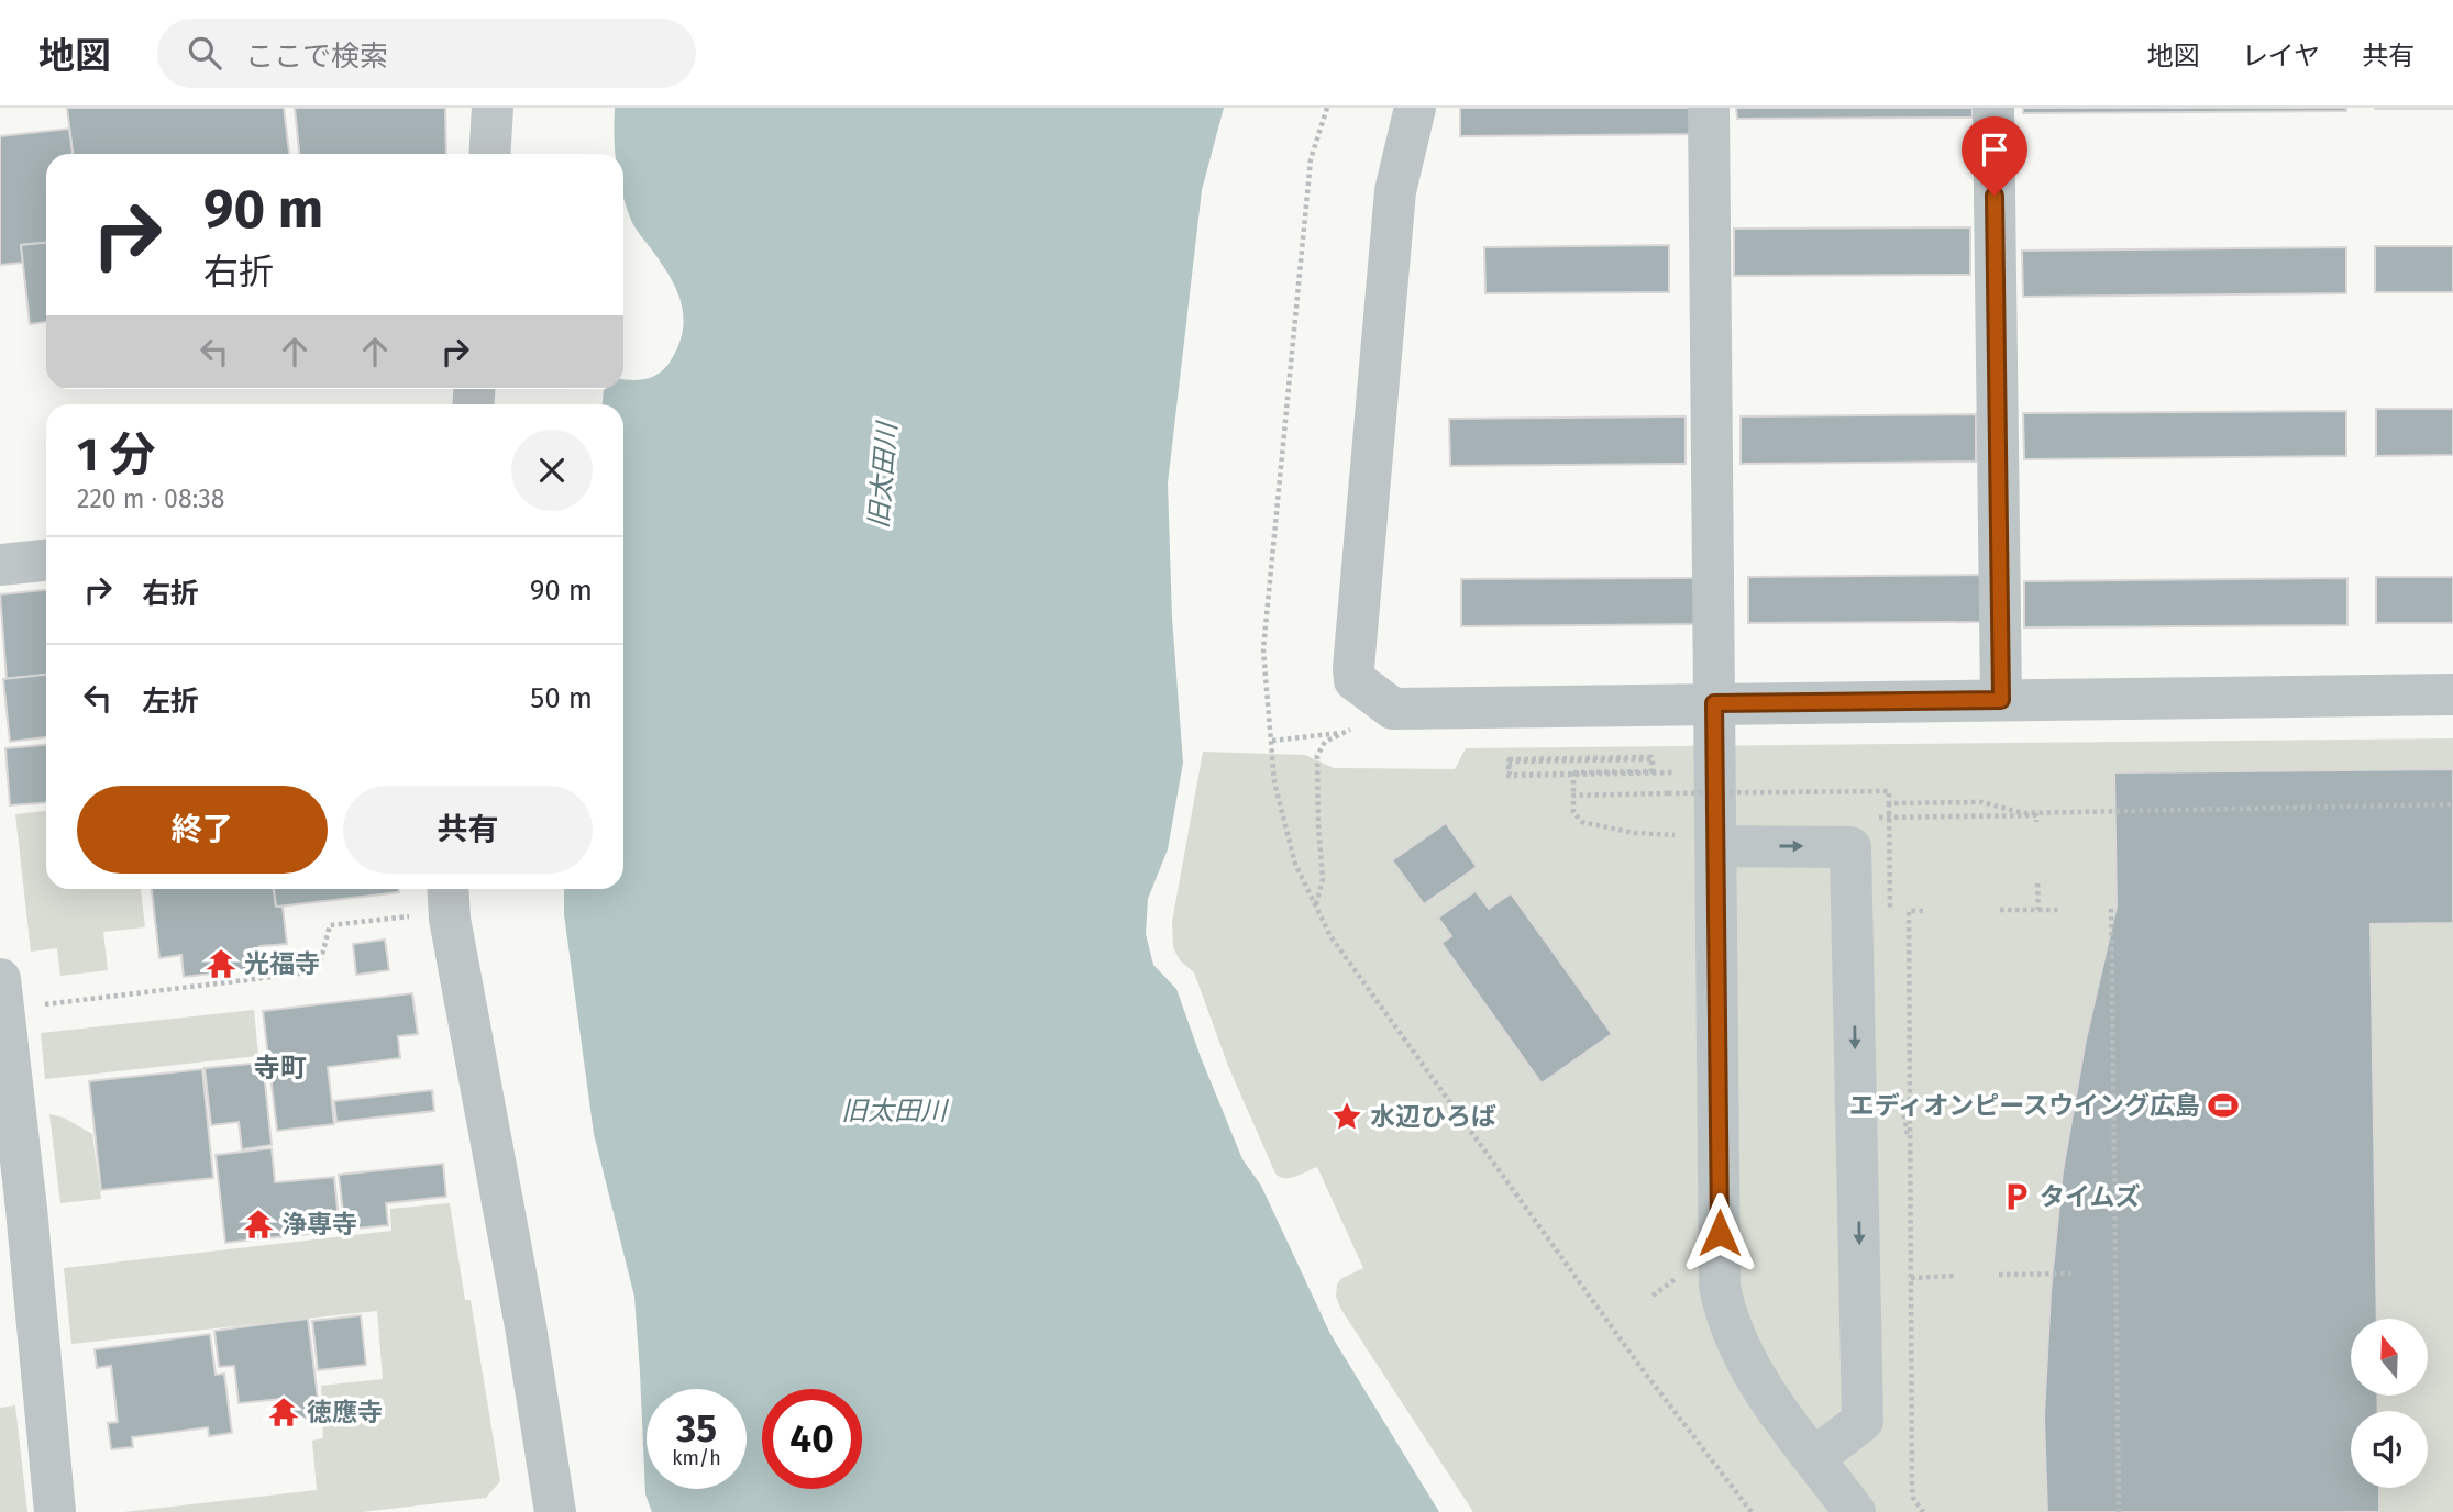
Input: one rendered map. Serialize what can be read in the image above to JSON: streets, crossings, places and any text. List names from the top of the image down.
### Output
{
  "districts": ["寺町"],
  "water": ["旧太田川"],
  "places": {
    "temple": ["光福寺", "浄専寺", "徳應寺"],
    "sports": ["エディオンピースウイング広島"],
    "place": ["水辺ひろば"],
    "parking": ["タイムズ"]
  },
  "north": "top",
  "page": {
    "header": "地図",
    "search": "ここで検索",
    "nav": ["地図", "レイヤ", "共有"],
    "turn": ["90 m", "右折"],
    "heading": ["1 分", "220 m · 08:38"],
    "list": [
      {
        "name": "右折",
        "value": "90 m"
      },
      {
        "name": "左折",
        "value": "50 m"
      }
    ],
    "buttons": ["終了", "共有"],
    "speed": "35 km/h",
    "limit": "40"
  }
}
